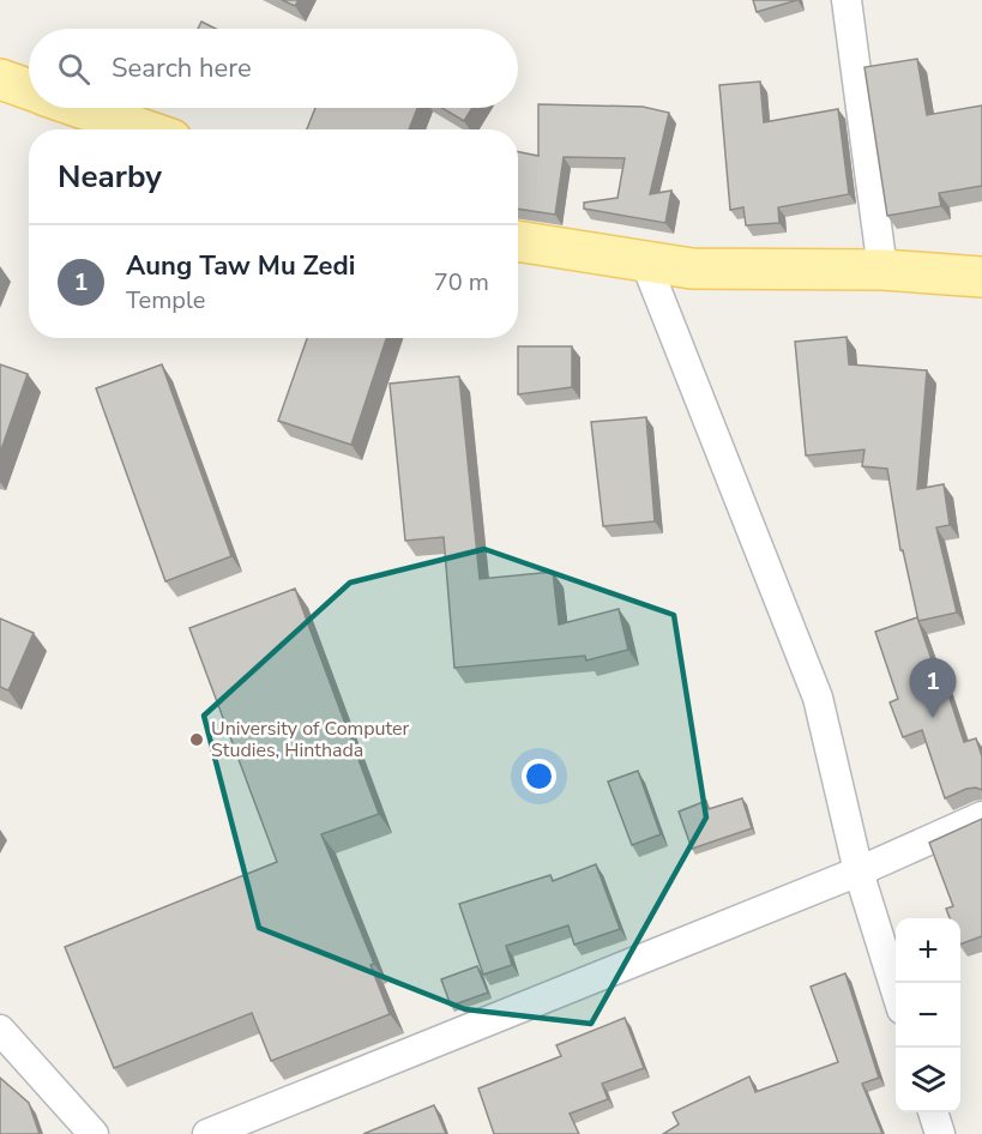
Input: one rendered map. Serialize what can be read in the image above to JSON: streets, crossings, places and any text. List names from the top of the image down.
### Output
{
  "places": ["University of Computer Studies, Hinthada"],
  "page": {
    "search": "Search here",
    "heading": "Nearby",
    "list": [
      {
        "mark": "1",
        "name": "Aung Taw Mu Zedi",
        "note": "Temple",
        "value": "70 m"
      }
    ],
    "pins": "1",
    "map_buttons": ["+", "−"]
  }
}
